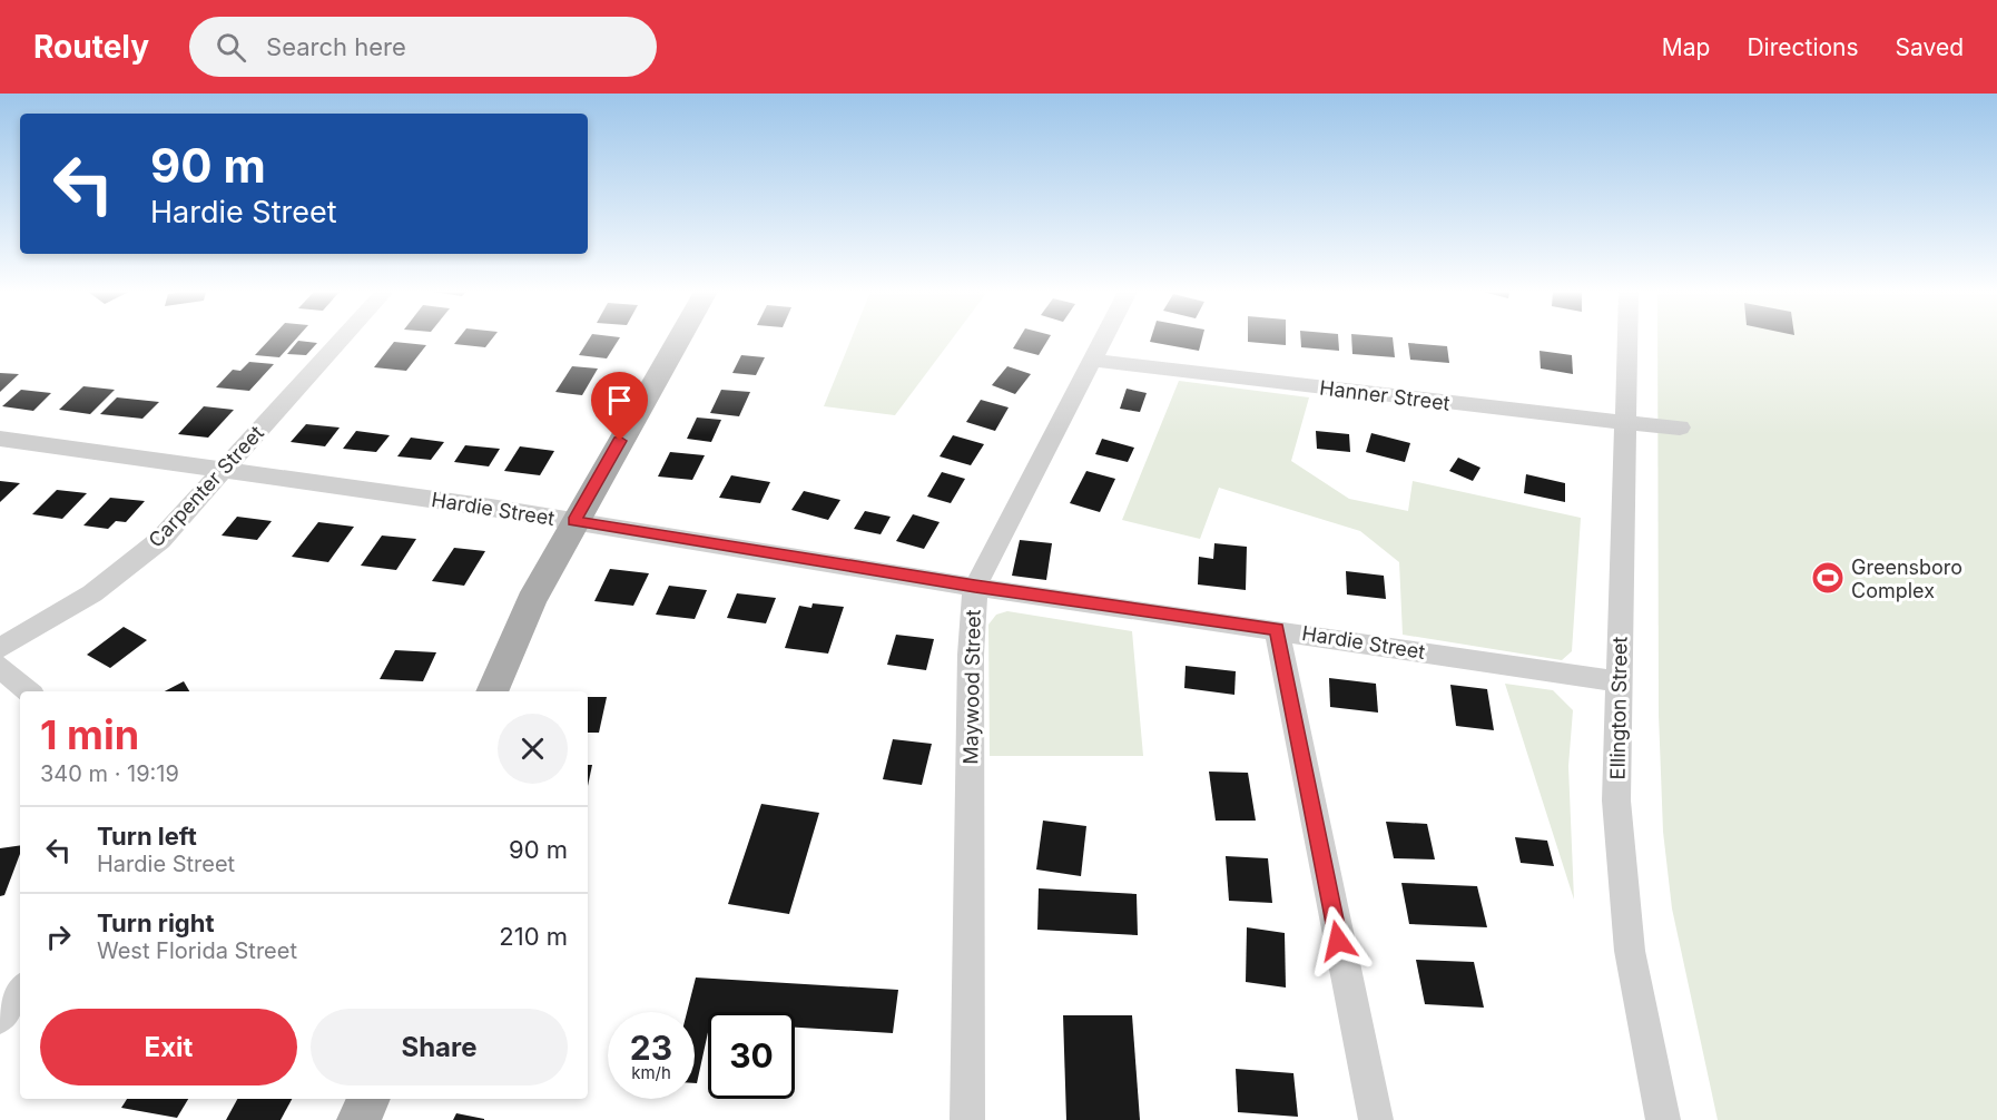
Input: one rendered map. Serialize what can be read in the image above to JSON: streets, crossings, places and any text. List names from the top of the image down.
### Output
{
  "streets": {
    "street": [
      "Hanner Street",
      "Carpenter Street",
      "Hardie Street",
      "Maywood Street",
      "Ellington Street"
    ]
  },
  "crossings": [
    ["Hanner Street", "Maywood Street"],
    ["Hanner Street", "Ellington Street"],
    ["Carpenter Street", "Hardie Street"],
    ["Hardie Street", "Maywood Street"],
    ["Hardie Street", "Ellington Street"]
  ],
  "places": {
    "sports": ["Greensboro Complex"]
  },
  "page": {
    "header": "Routely",
    "search": "Search here",
    "nav": ["Map", "Directions", "Saved"],
    "turn": ["90 m", "Hardie Street"],
    "heading": ["1 min", "340 m · 19:19"],
    "list": [
      {
        "name": "Turn left",
        "note": "Hardie Street",
        "value": "90 m"
      },
      {
        "name": "Turn right",
        "note": "West Florida Street",
        "value": "210 m"
      }
    ],
    "buttons": ["Exit", "Share"],
    "speed": "23 km/h",
    "limit": "30"
  }
}
